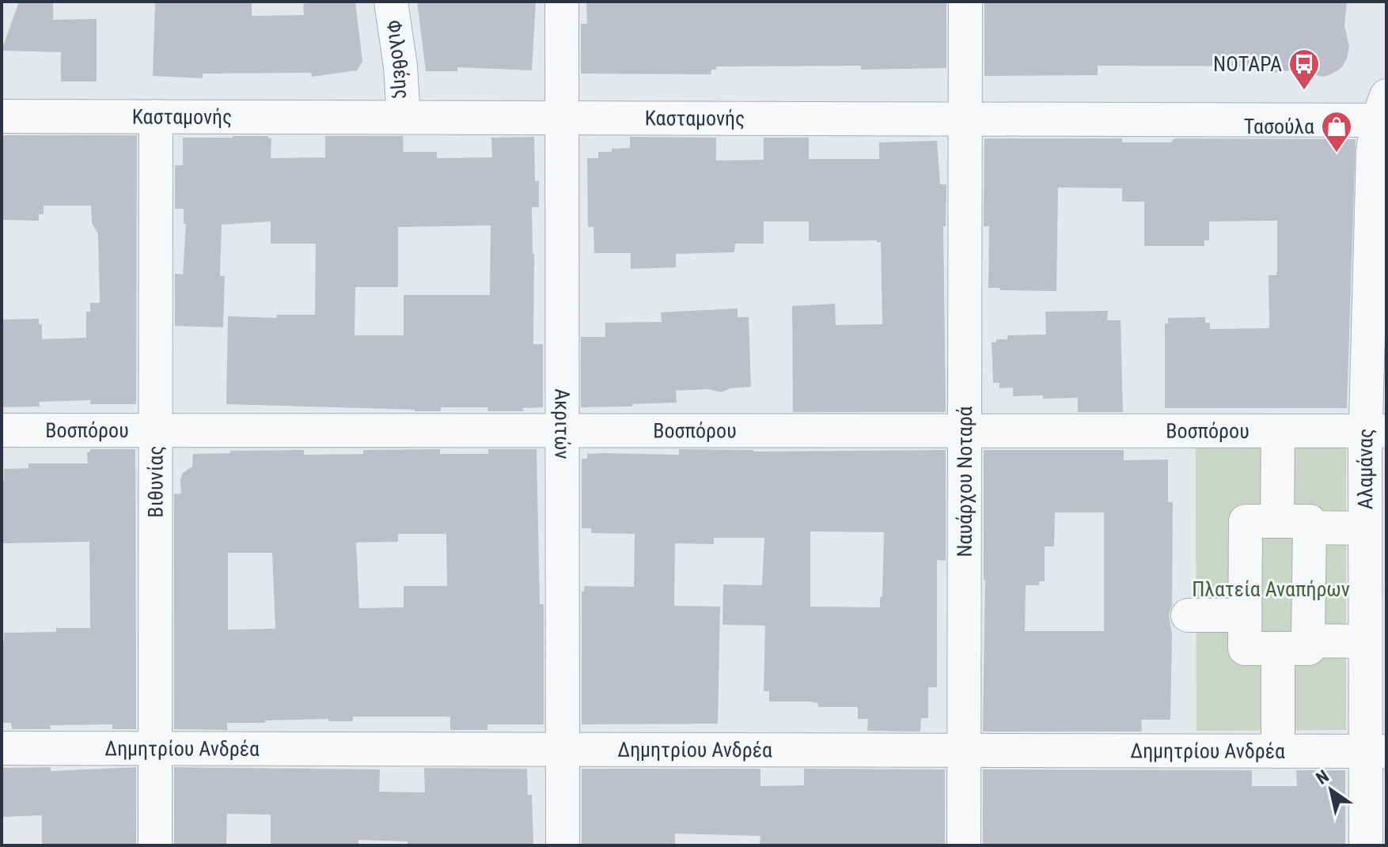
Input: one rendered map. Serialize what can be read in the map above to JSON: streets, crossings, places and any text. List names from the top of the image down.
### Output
{
  "streets": {
    "street": [
      "Φιλοθέης",
      "Κασταμονής",
      "Ακριτών",
      "Βοσπόρου",
      "Αλαμάνας",
      "Βιθυνίας",
      "Ναυάρχου Νοταρά",
      "Δημητρίου Ανδρέα"
    ]
  },
  "crossings": [
    ["Φιλοθέης", "Κασταμονής"],
    ["Κασταμονής", "Ακριτών"],
    ["Κασταμονής", "Αλαμάνας"],
    ["Κασταμονής", "Βιθυνίας"],
    ["Κασταμονής", "Ναυάρχου Νοταρά"],
    ["Ακριτών", "Βοσπόρου"],
    ["Ακριτών", "Δημητρίου Ανδρέα"],
    ["Βοσπόρου", "Αλαμάνας"],
    ["Βοσπόρου", "Βιθυνίας"],
    ["Βοσπόρου", "Ναυάρχου Νοταρά"],
    ["Αλαμάνας", "Δημητρίου Ανδρέα"],
    ["Βιθυνίας", "Δημητρίου Ανδρέα"],
    ["Ναυάρχου Νοταρά", "Δημητρίου Ανδρέα"]
  ],
  "parks": ["Πλατεία Αναπήρων"],
  "places": {
    "bus stop": ["ΝΟΤΑΡΑ"],
    "shop": ["Τασούλα"]
  },
  "north": "top left"
}
